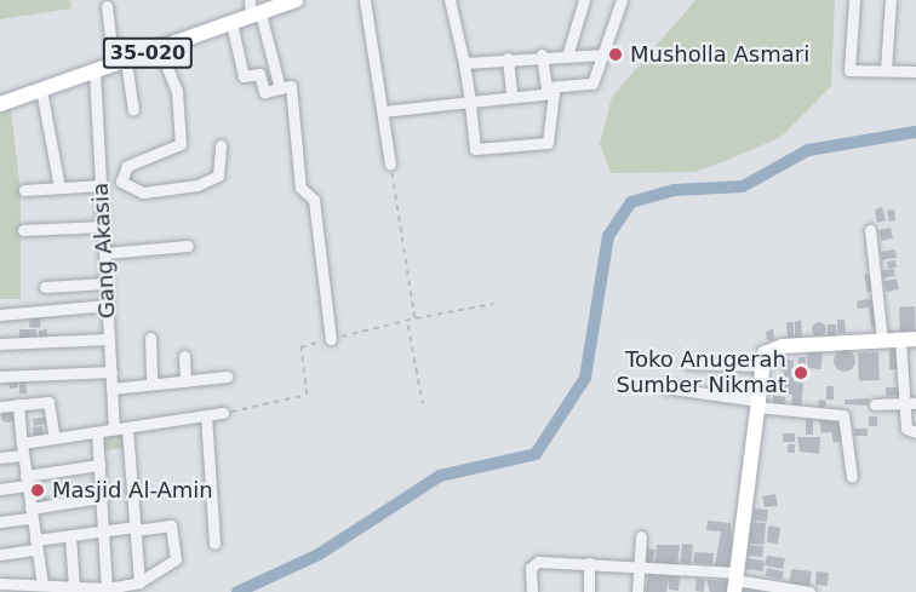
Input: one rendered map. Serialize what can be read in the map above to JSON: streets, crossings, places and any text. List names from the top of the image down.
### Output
{
  "streets": {
    "main road": ["35-020"],
    "street": ["Gang Akasia"]
  },
  "crossings": [
    ["35-020", "Gang Akasia"]
  ],
  "places": ["Musholla Asmari", "Toko Anugerah Sumber Nikmat", "Masjid Al-Amin"]
}
